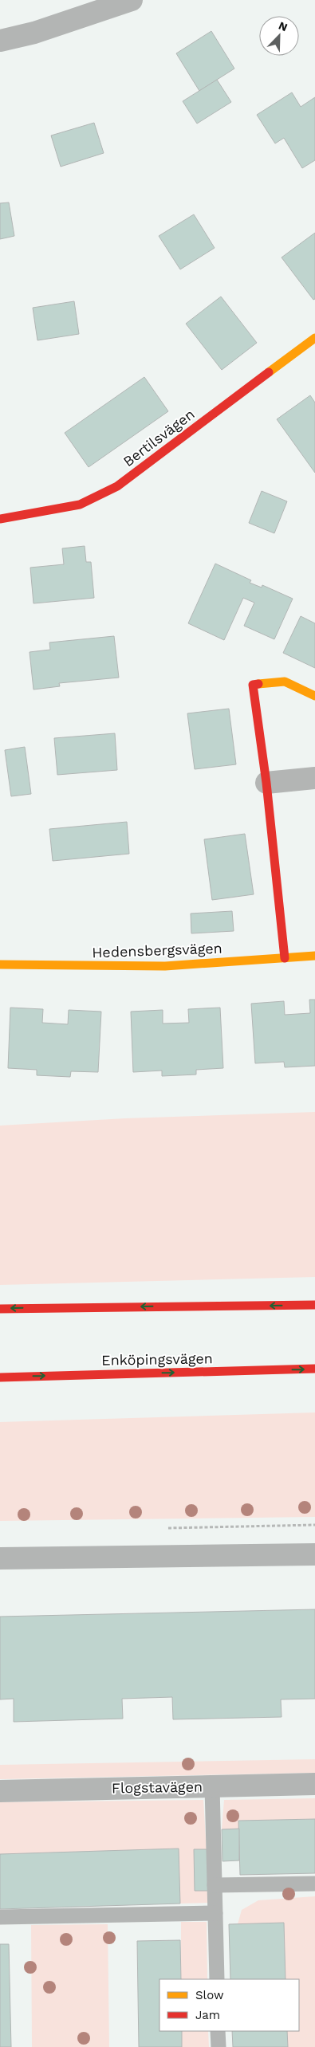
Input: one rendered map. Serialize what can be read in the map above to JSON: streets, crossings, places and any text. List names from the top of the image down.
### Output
{
  "streets": {
    "street": [
      "Bertilsvägen",
      "Hedensbergsvägen",
      "Enköpingsvägen",
      "Flogstavägen"
    ]
  },
  "legend": ["Slow", "Jam"],
  "north": "top right"
}
